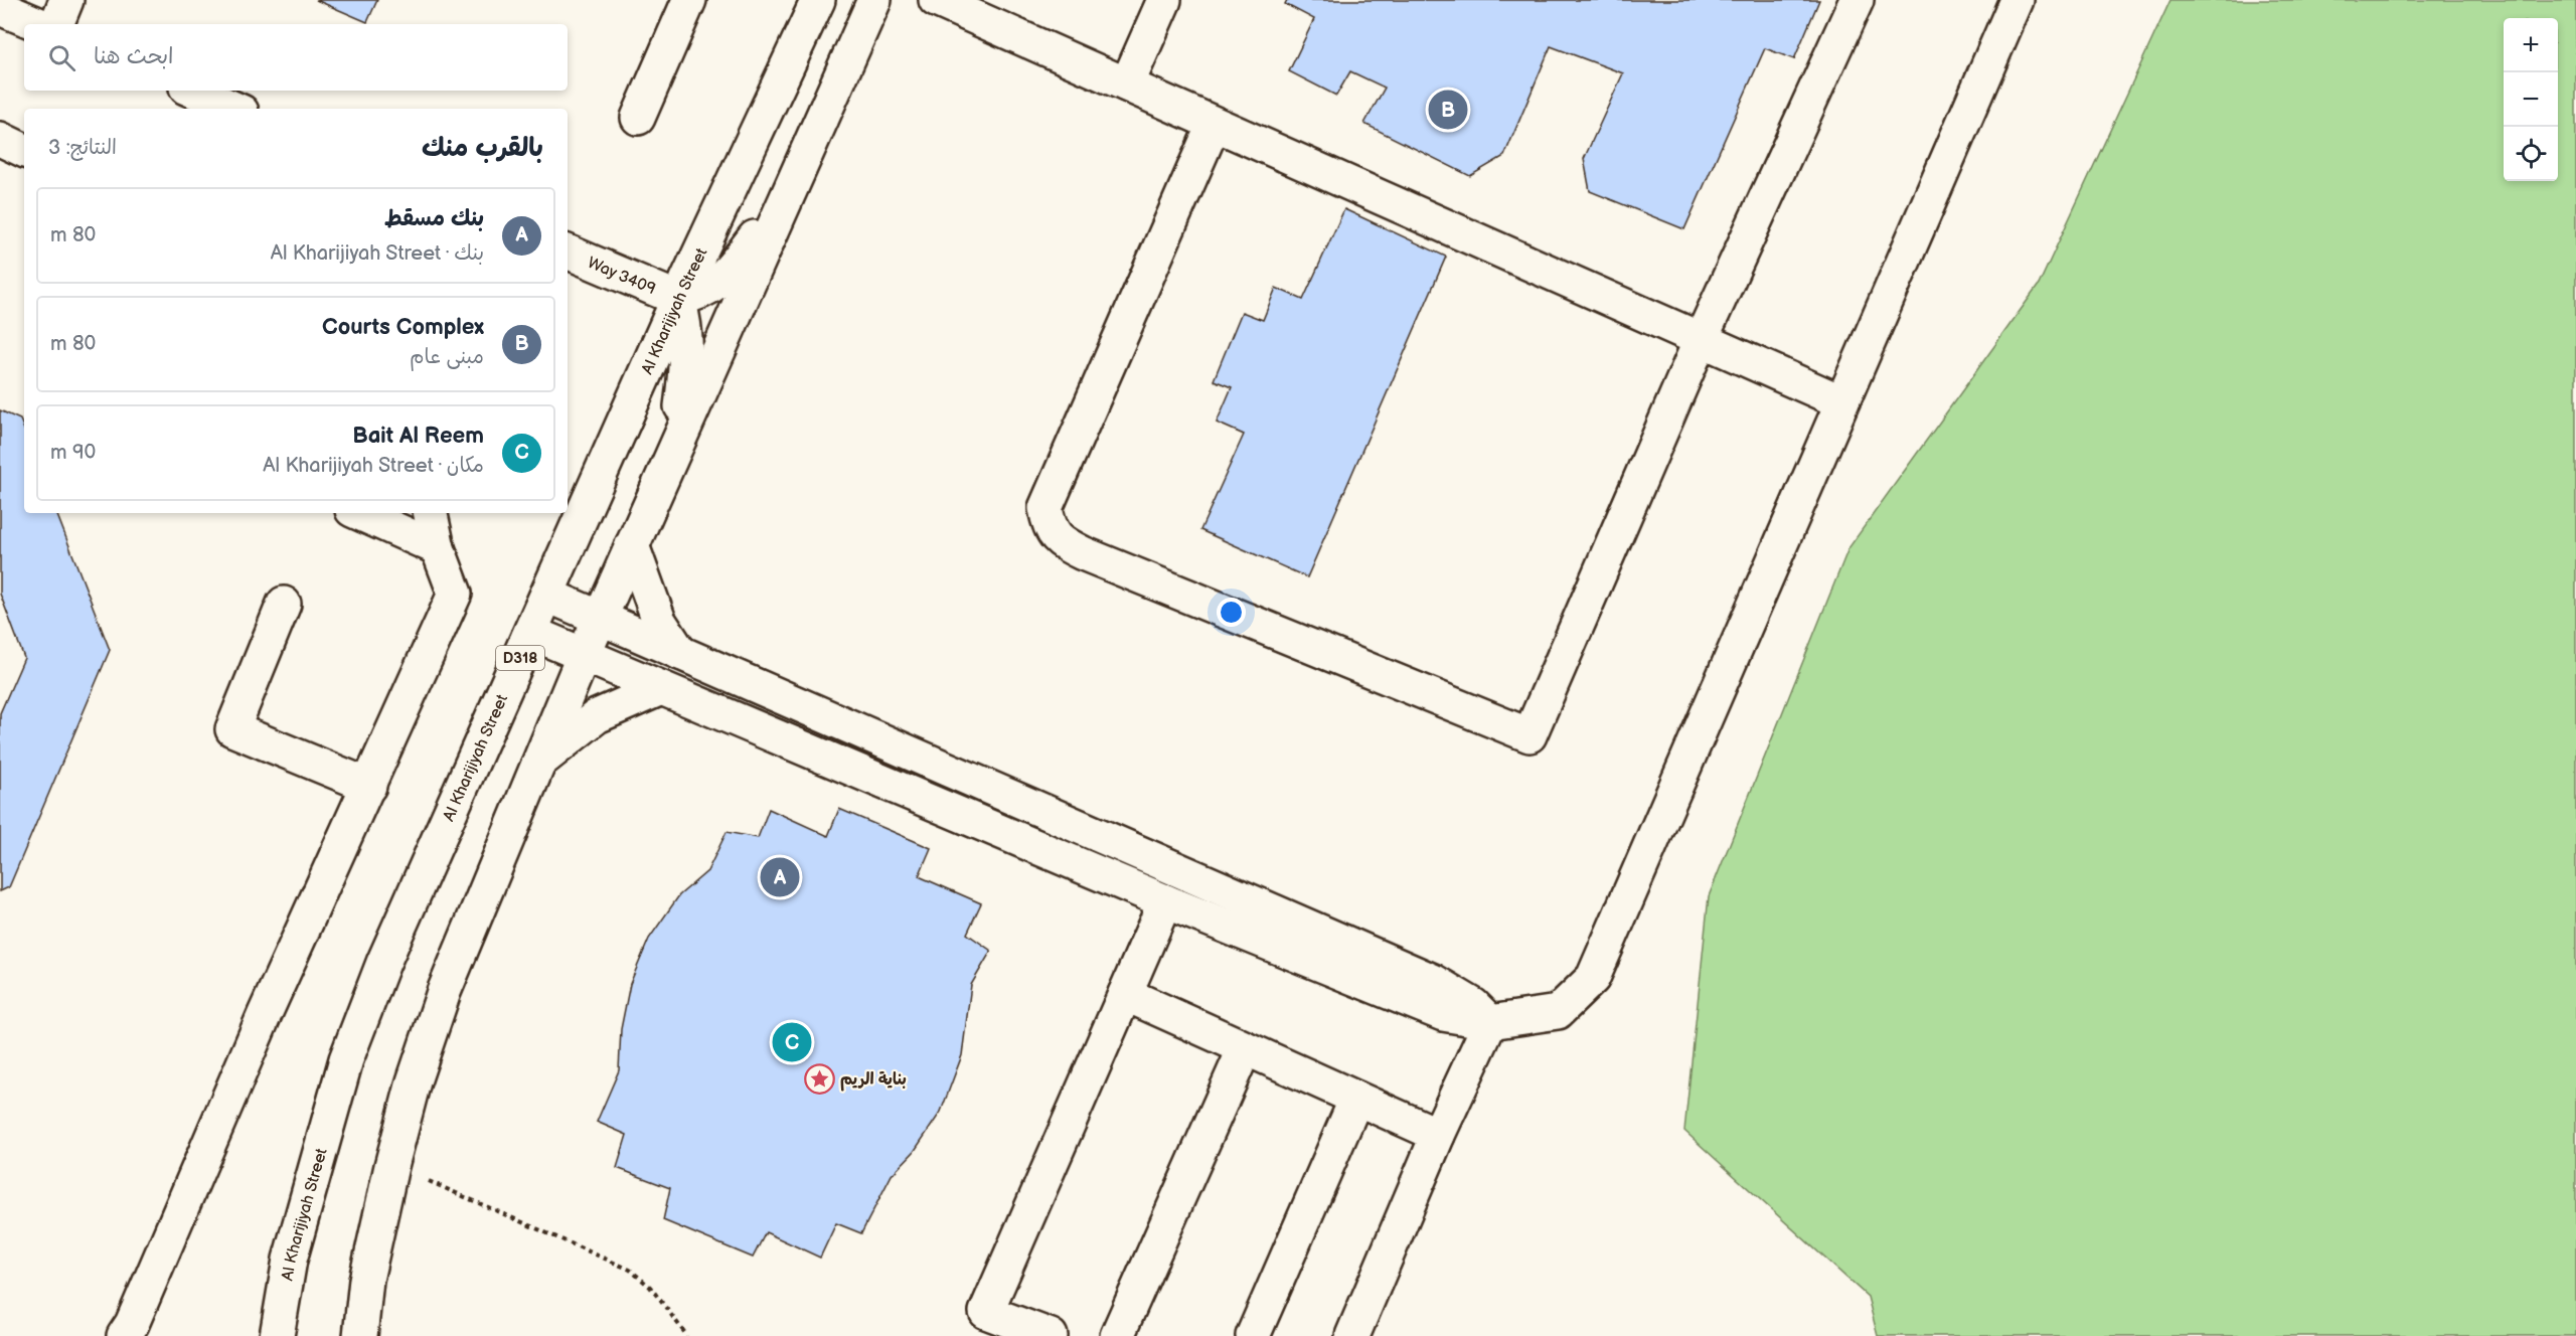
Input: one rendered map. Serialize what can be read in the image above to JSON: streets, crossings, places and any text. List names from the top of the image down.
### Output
{
  "streets": {
    "main road": ["Way 3409", "Al Kharijiyah Street", "D318"]
  },
  "crossings": [
    ["Way 3409", "Al Kharijiyah Street"]
  ],
  "places": {
    "place": ["بناية الريم"]
  },
  "page": {
    "map_buttons": ["+", "−"],
    "search": "ابحث هنا",
    "pins": ["B", "A", "C"],
    "heading": ["بالقرب منك", "النتائج: 3"],
    "list": [
      {
        "mark": "A",
        "name": "بنك مسقط",
        "note": "بنك · Al Kharijiyah Street",
        "value": "80 m"
      },
      {
        "mark": "B",
        "name": "Courts Complex",
        "note": "مبنى عام",
        "value": "80 m"
      },
      {
        "mark": "C",
        "name": "Bait Al Reem",
        "note": "مكان · Al Kharijiyah Street",
        "value": "90 m"
      }
    ]
  }
}
